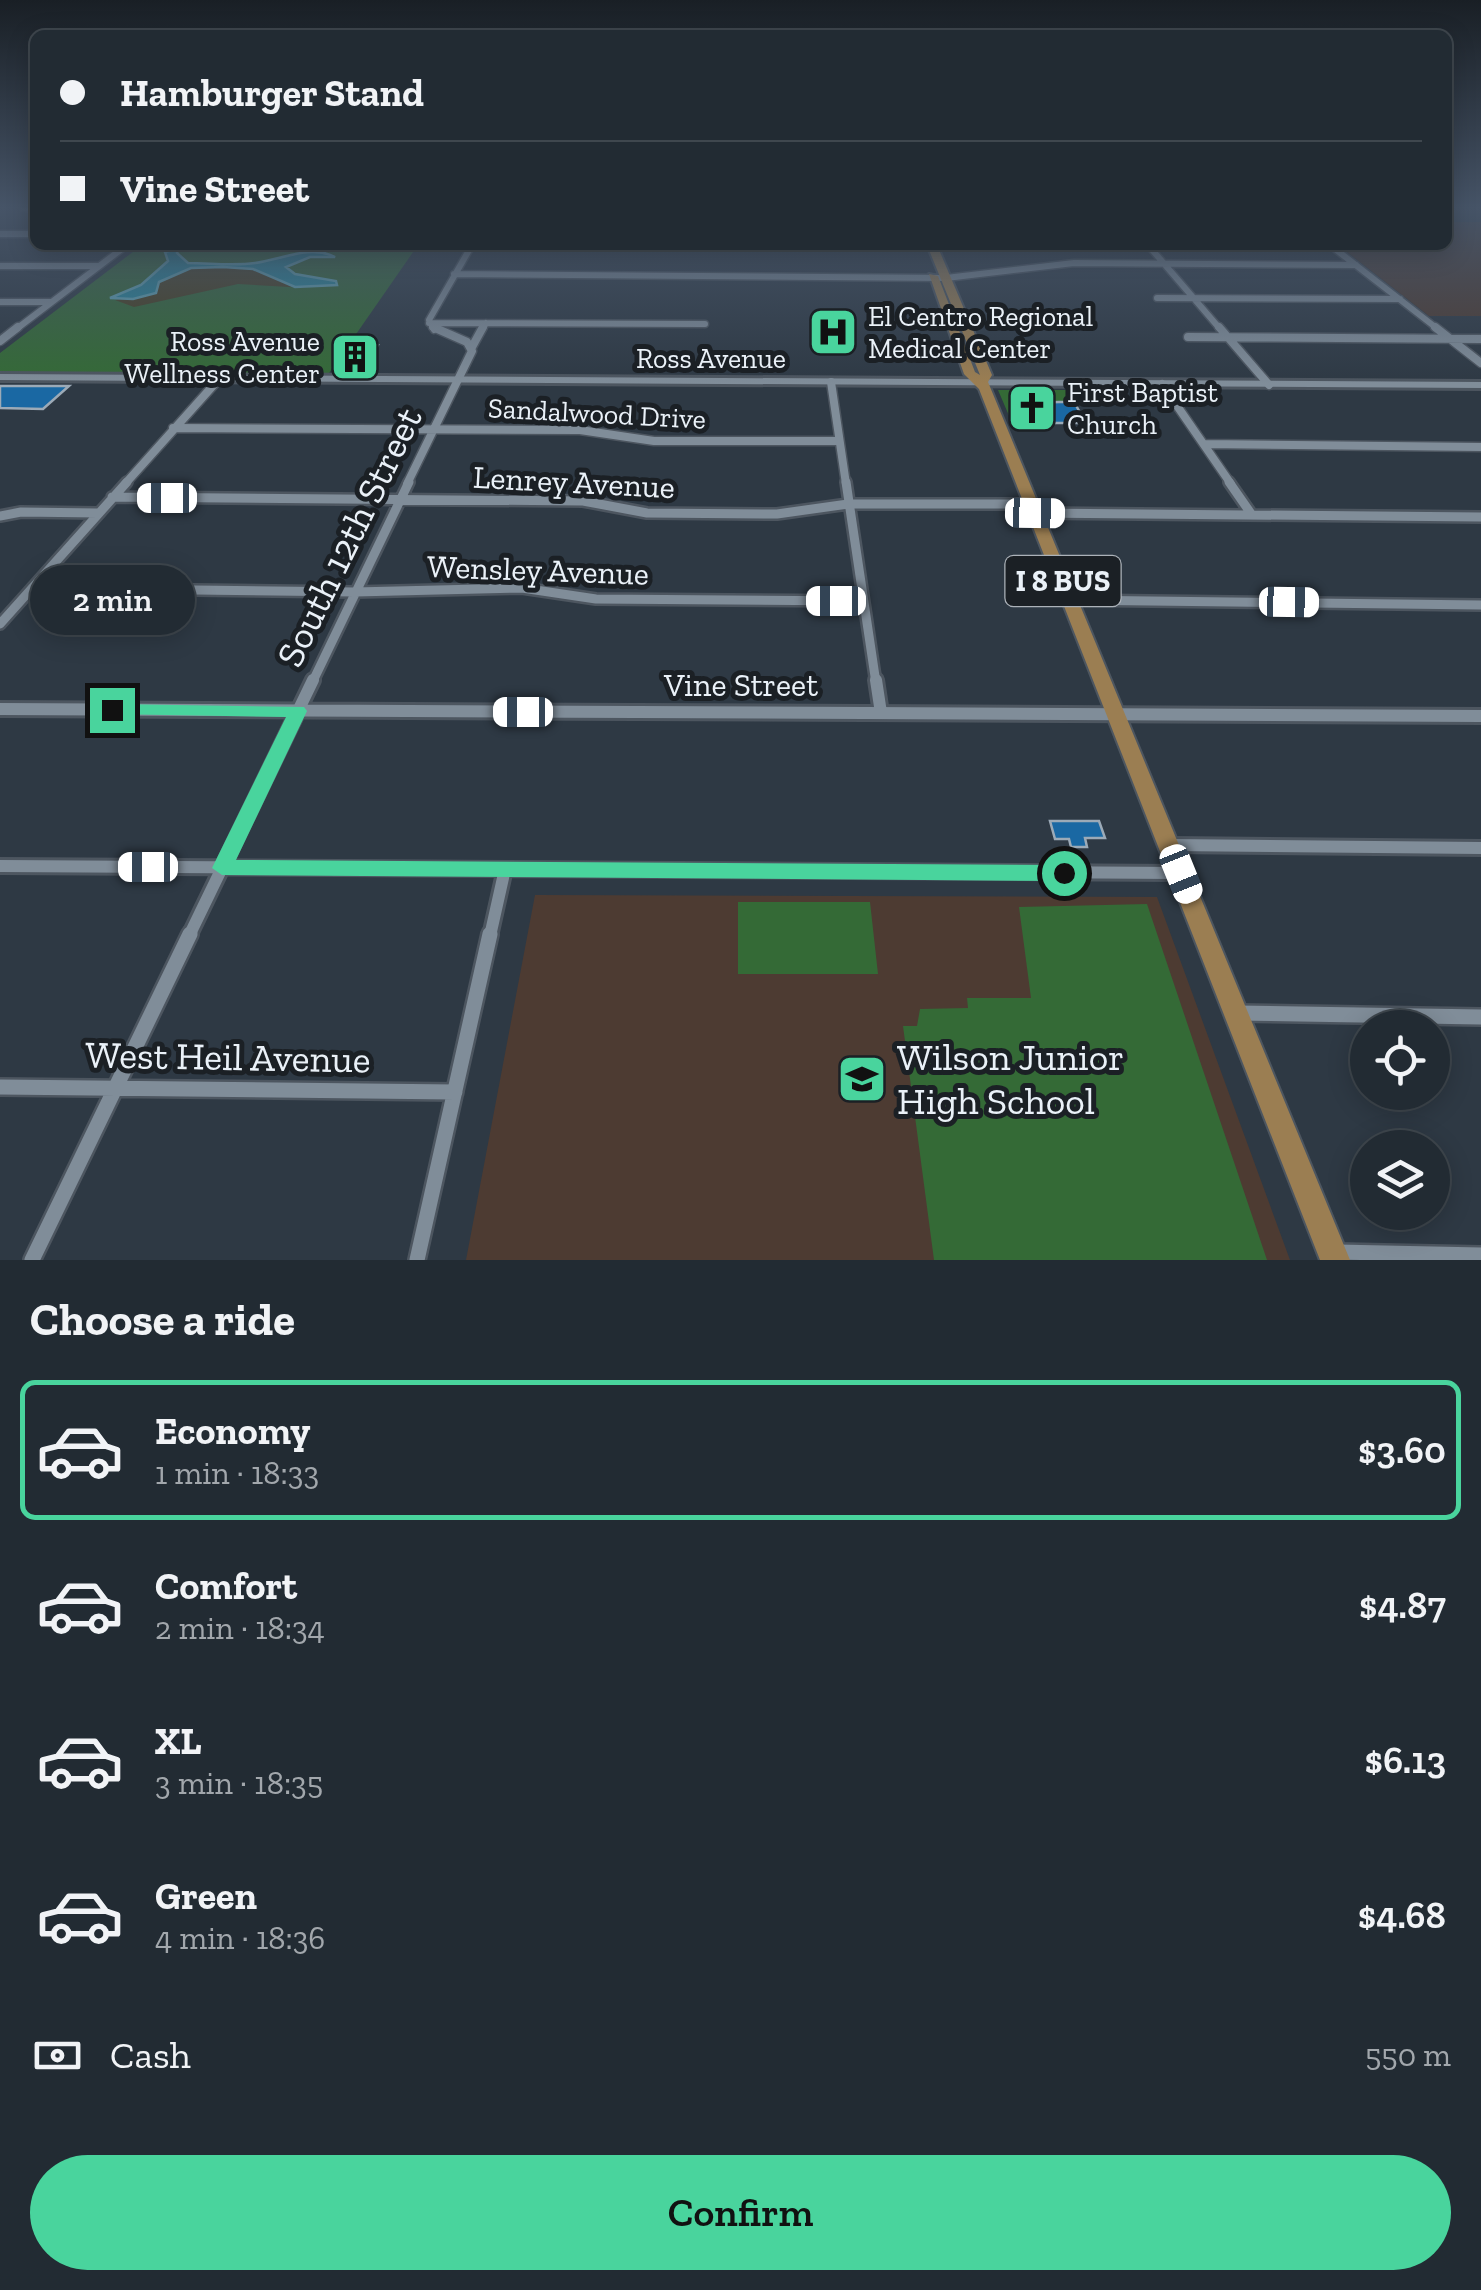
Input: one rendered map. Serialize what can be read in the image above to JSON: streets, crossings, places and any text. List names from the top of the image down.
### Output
{
  "streets": {
    "highway": ["I 8 BUS"],
    "street": [
      "Ross Avenue",
      "Sandalwood Drive",
      "Lenrey Avenue",
      "South 12th Street",
      "Wensley Avenue",
      "Vine Street",
      "West Heil Avenue"
    ]
  },
  "crossings": [
    ["Ross Avenue", "South 12th Street"],
    ["Ross Avenue", "I 8 BUS"],
    ["Sandalwood Drive", "South 12th Street"],
    ["Lenrey Avenue", "South 12th Street"],
    ["Lenrey Avenue", "I 8 BUS"],
    ["South 12th Street", "Wensley Avenue"],
    ["South 12th Street", "Vine Street"],
    ["South 12th Street", "West Heil Avenue"],
    ["I 8 BUS", "Vine Street"]
  ],
  "places": {
    "hospital": ["El Centro Regional Medical Center"],
    "building": ["Ross Avenue Wellness Center"],
    "church": ["First Baptist Church"],
    "school or university": ["Wilson Junior High School"]
  },
  "page": {
    "banner": ["Hamburger Stand", "Vine Street"],
    "bubble": "2 min",
    "heading": "Choose a ride",
    "list": [
      {
        "name": "Economy",
        "note": "1 min · 18:33",
        "value": "$3.60"
      },
      {
        "name": "Comfort",
        "note": "2 min · 18:34",
        "value": "$4.87"
      },
      {
        "name": "XL",
        "note": "3 min · 18:35",
        "value": "$6.13"
      },
      {
        "name": "Green",
        "note": "4 min · 18:36",
        "value": "$4.68"
      }
    ],
    "pay": ["Cash", "550 m"],
    "buttons": "Confirm"
  }
}
